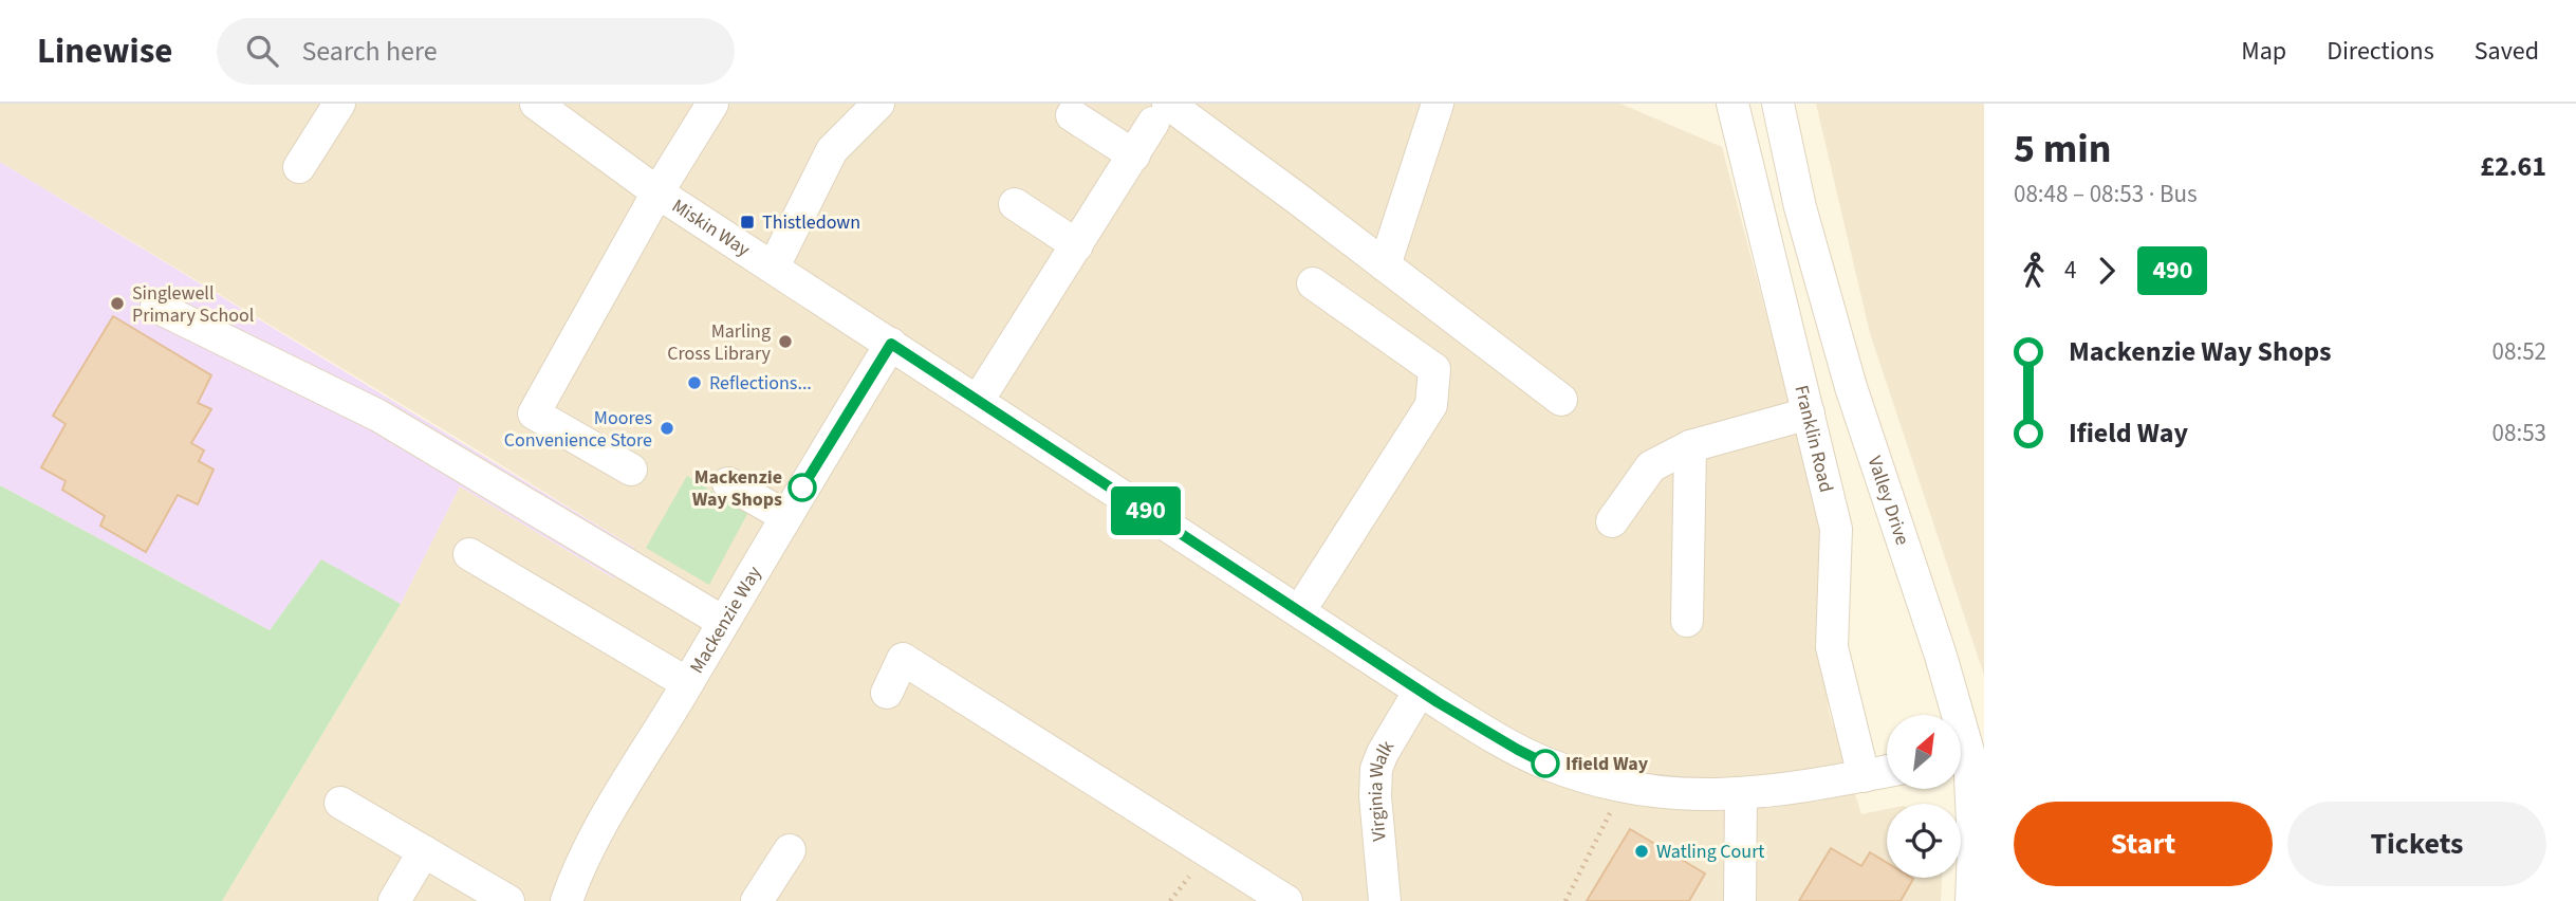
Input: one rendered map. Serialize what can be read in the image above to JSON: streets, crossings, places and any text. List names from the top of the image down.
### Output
{
  "streets": {
    "street": [
      "Miskin Way",
      "Franklin Road",
      "Valley Drive",
      "Mackenzie Way",
      "Virginia Walk"
    ]
  },
  "crossings": [
    ["Miskin Way", "Mackenzie Way"]
  ],
  "places": {
    "transit": ["Thistledown"],
    "other": [
      "Singlewell Primary School",
      "Marling Cross Library",
      "Reflections...",
      "Moores Convenience Store",
      "Mackenzie Way Shops",
      "Ifield Way",
      "Watling Court"
    ]
  },
  "lines": ["bus line 490"],
  "north": "top right",
  "page": {
    "header": "Linewise",
    "search": "Search here",
    "nav": ["Map", "Directions", "Saved"],
    "on_map": "490",
    "heading": ["5 min", "08:48 – 08:53 · Bus", "£2.61"],
    "legs": ["4", "490"],
    "list": [
      {
        "name": "Mackenzie Way Shops",
        "value": "08:52"
      },
      {
        "name": "Ifield Way",
        "value": "08:53"
      }
    ],
    "buttons": ["Start", "Tickets"]
  }
}
